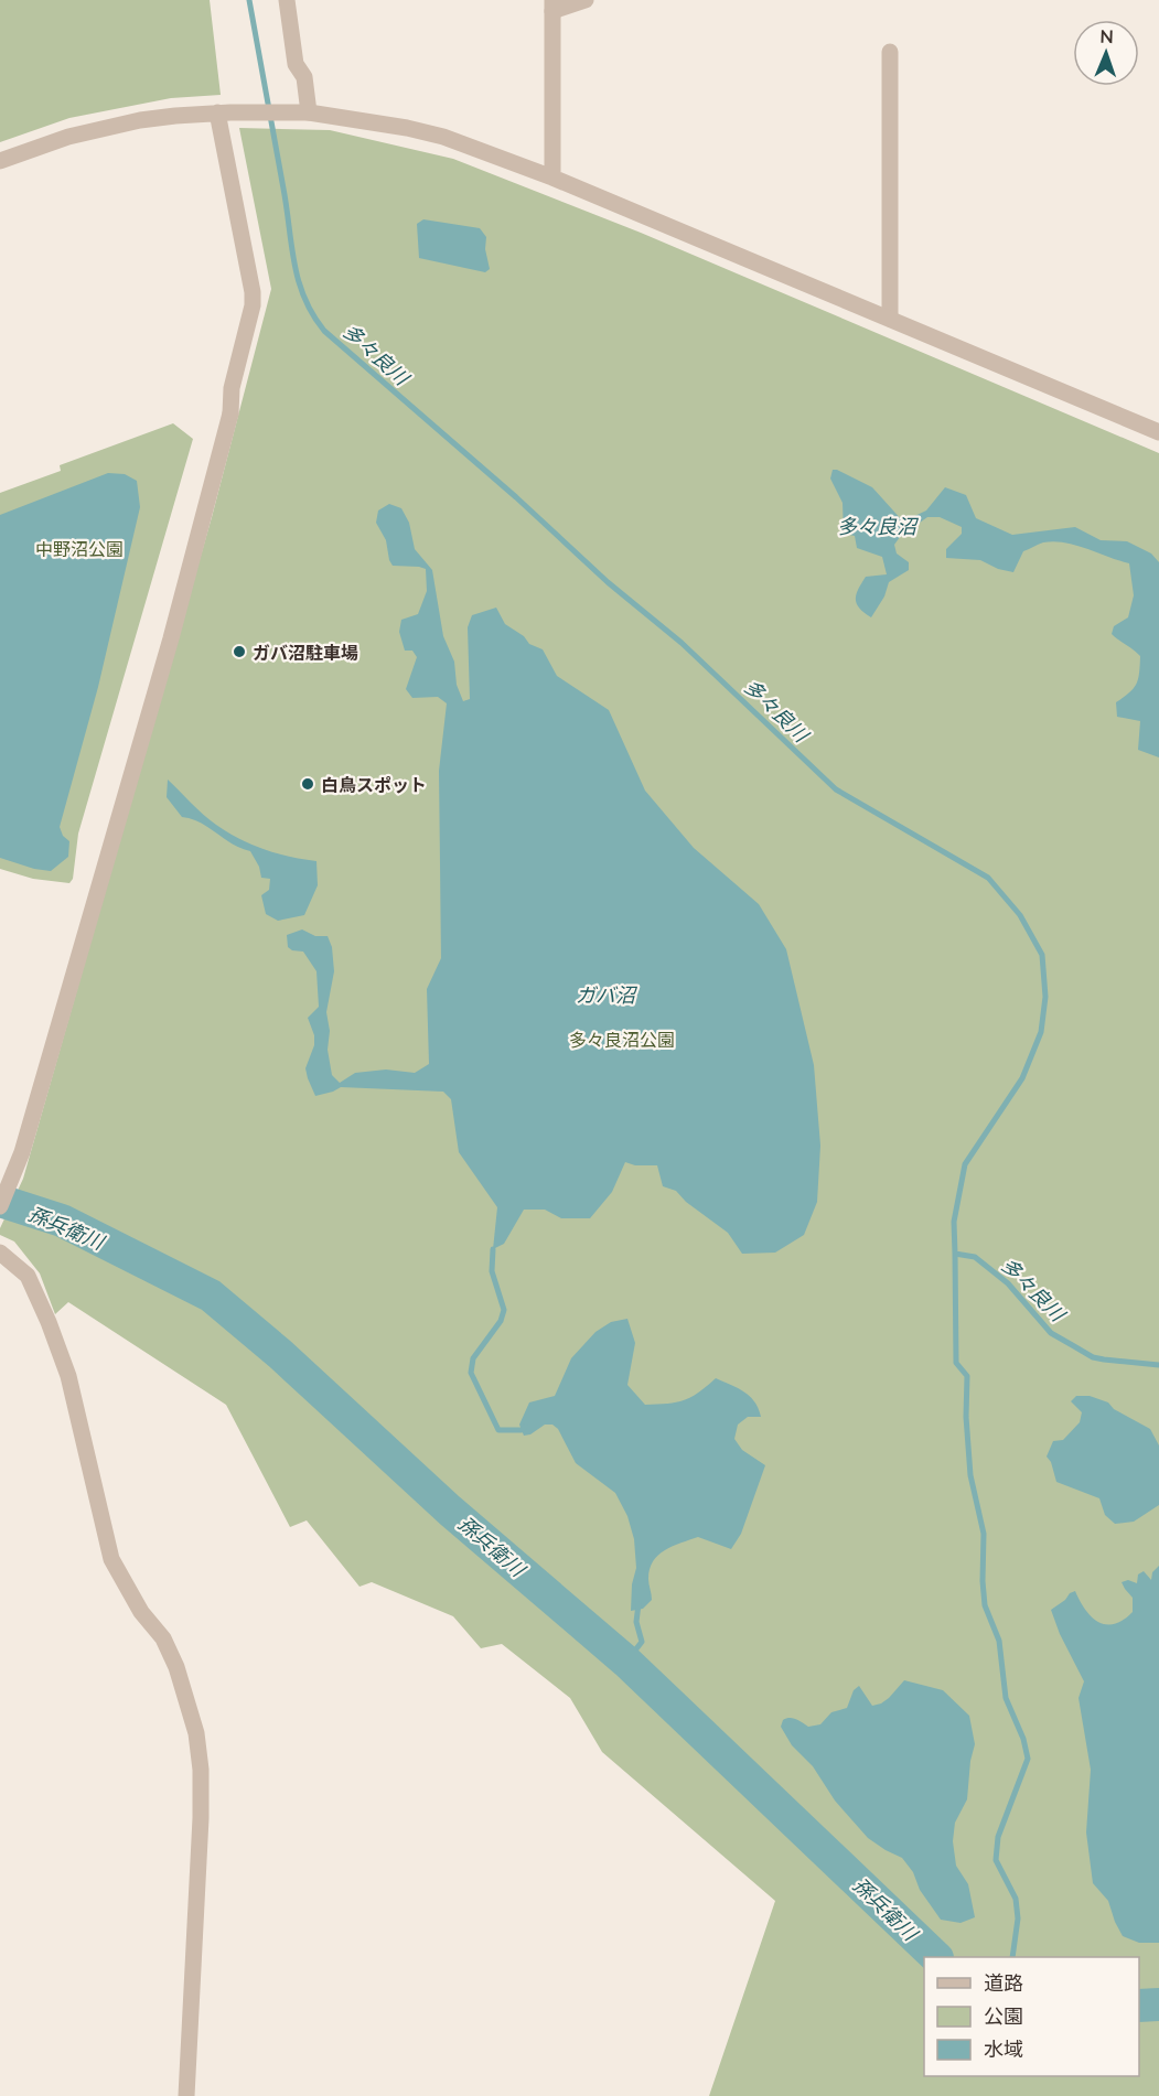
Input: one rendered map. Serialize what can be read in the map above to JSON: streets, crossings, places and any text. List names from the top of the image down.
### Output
{
  "water": [
    "多々良川",
    "多々良沼",
    "ガバ沼",
    "孫兵衛川"
  ],
  "parks": ["中野沼公園", "多々良沼公園"],
  "places": ["ガバ沼駐車場", "白鳥スポット"],
  "legend": ["道路", "公園", "水域"],
  "north": "top"
}
